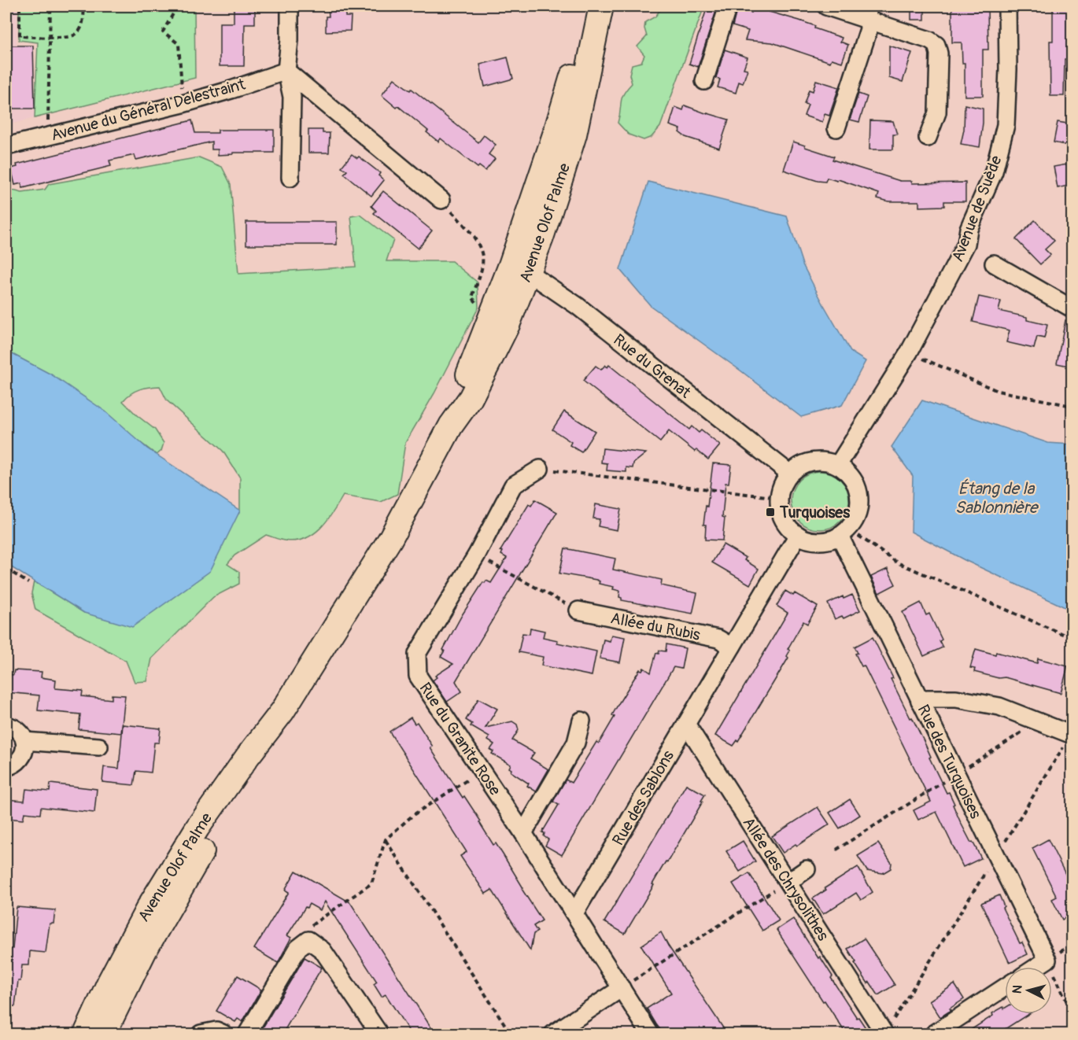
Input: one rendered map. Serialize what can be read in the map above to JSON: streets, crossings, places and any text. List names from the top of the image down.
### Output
{
  "streets": {
    "main road": ["Avenue Olof Palme"],
    "street": [
      "Avenue du Général Delestraint",
      "Avenue de Suède",
      "Rue du Grenat",
      "Allée du Rubis",
      "Rue du Granite Rose",
      "Rue des Turquoises",
      "Rue des Sablons",
      "Allée des Chrysolithes"
    ]
  },
  "crossings": [
    ["Avenue de Suède", "Rue du Grenat"],
    ["Avenue de Suède", "Rue des Turquoises"],
    ["Avenue de Suède", "Rue des Sablons"],
    ["Avenue Olof Palme", "Rue du Grenat"],
    ["Rue du Grenat", "Rue des Turquoises"],
    ["Rue du Grenat", "Rue des Sablons"],
    ["Allée du Rubis", "Rue des Sablons"],
    ["Rue du Granite Rose", "Rue des Sablons"],
    ["Rue des Turquoises", "Rue des Sablons"],
    ["Rue des Sablons", "Allée des Chrysolithes"]
  ],
  "water": ["Étang de la Sablonnière"],
  "places": {
    "transit": ["Turquoises"]
  },
  "north": "left"
}
